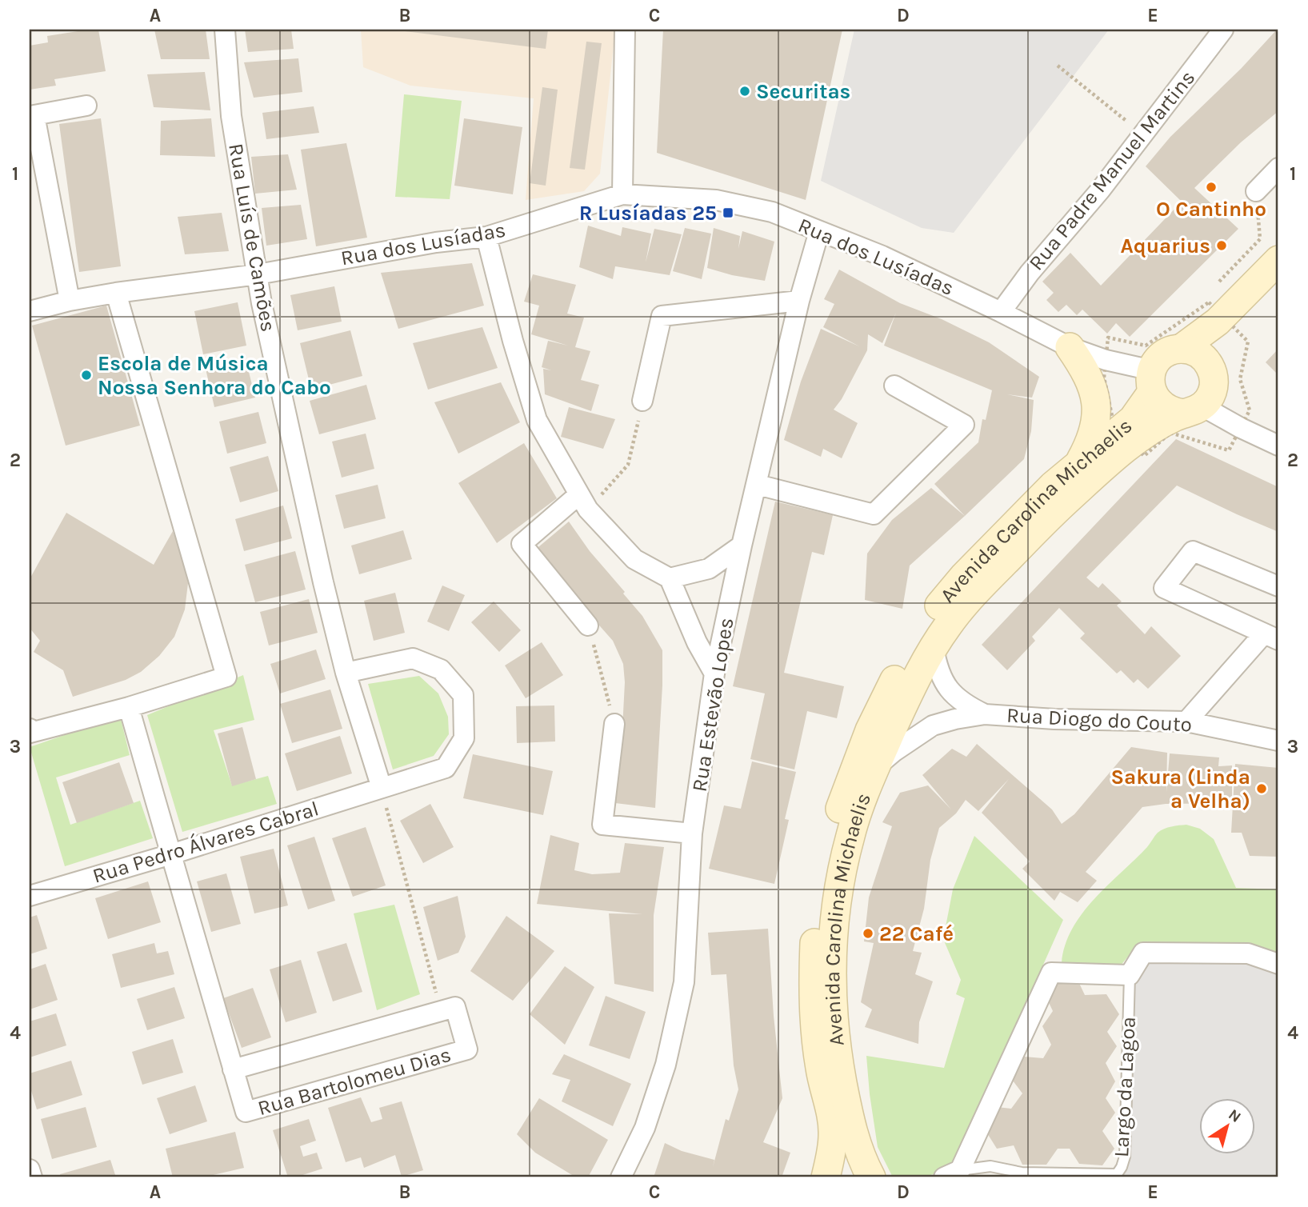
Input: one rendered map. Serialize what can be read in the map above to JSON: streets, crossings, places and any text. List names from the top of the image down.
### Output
{
  "streets": {
    "street": [
      "Rua Padre Manuel Martins",
      "Rua Luís de Camões",
      "Rua dos Lusíadas",
      "Avenida Carolina Michaelis",
      "Rua Estevão Lopes",
      "Rua Diogo do Couto",
      "Rua Pedro Álvares Cabral",
      "Rua Bartolomeu Dias",
      "Largo da Lagoa"
    ]
  },
  "crossings": [
    ["Rua Padre Manuel Martins", "Rua dos Lusíadas"],
    ["Rua Luís de Camões", "Rua dos Lusíadas"],
    ["Rua Luís de Camões", "Rua Pedro Álvares Cabral"],
    ["Rua dos Lusíadas", "Avenida Carolina Michaelis"],
    ["Rua dos Lusíadas", "Rua Estevão Lopes"],
    ["Avenida Carolina Michaelis", "Rua Diogo do Couto"],
    ["Rua Pedro Álvares Cabral", "Rua Bartolomeu Dias"]
  ],
  "places": {
    "other": [
      "Securitas",
      "O Cantinho",
      "Aquarius",
      "Escola de Música Nossa Senhora do Cabo",
      "Sakura (Linda a Velha)",
      "22 Café"
    ],
    "transit": ["R Lusíadas 25"]
  },
  "north": "top right",
  "grid": {
    "columns": [
      "A",
      "B",
      "C",
      "D",
      "E"
    ],
    "rows": [
      "1",
      "2",
      "3",
      "4"
    ]
  }
}
